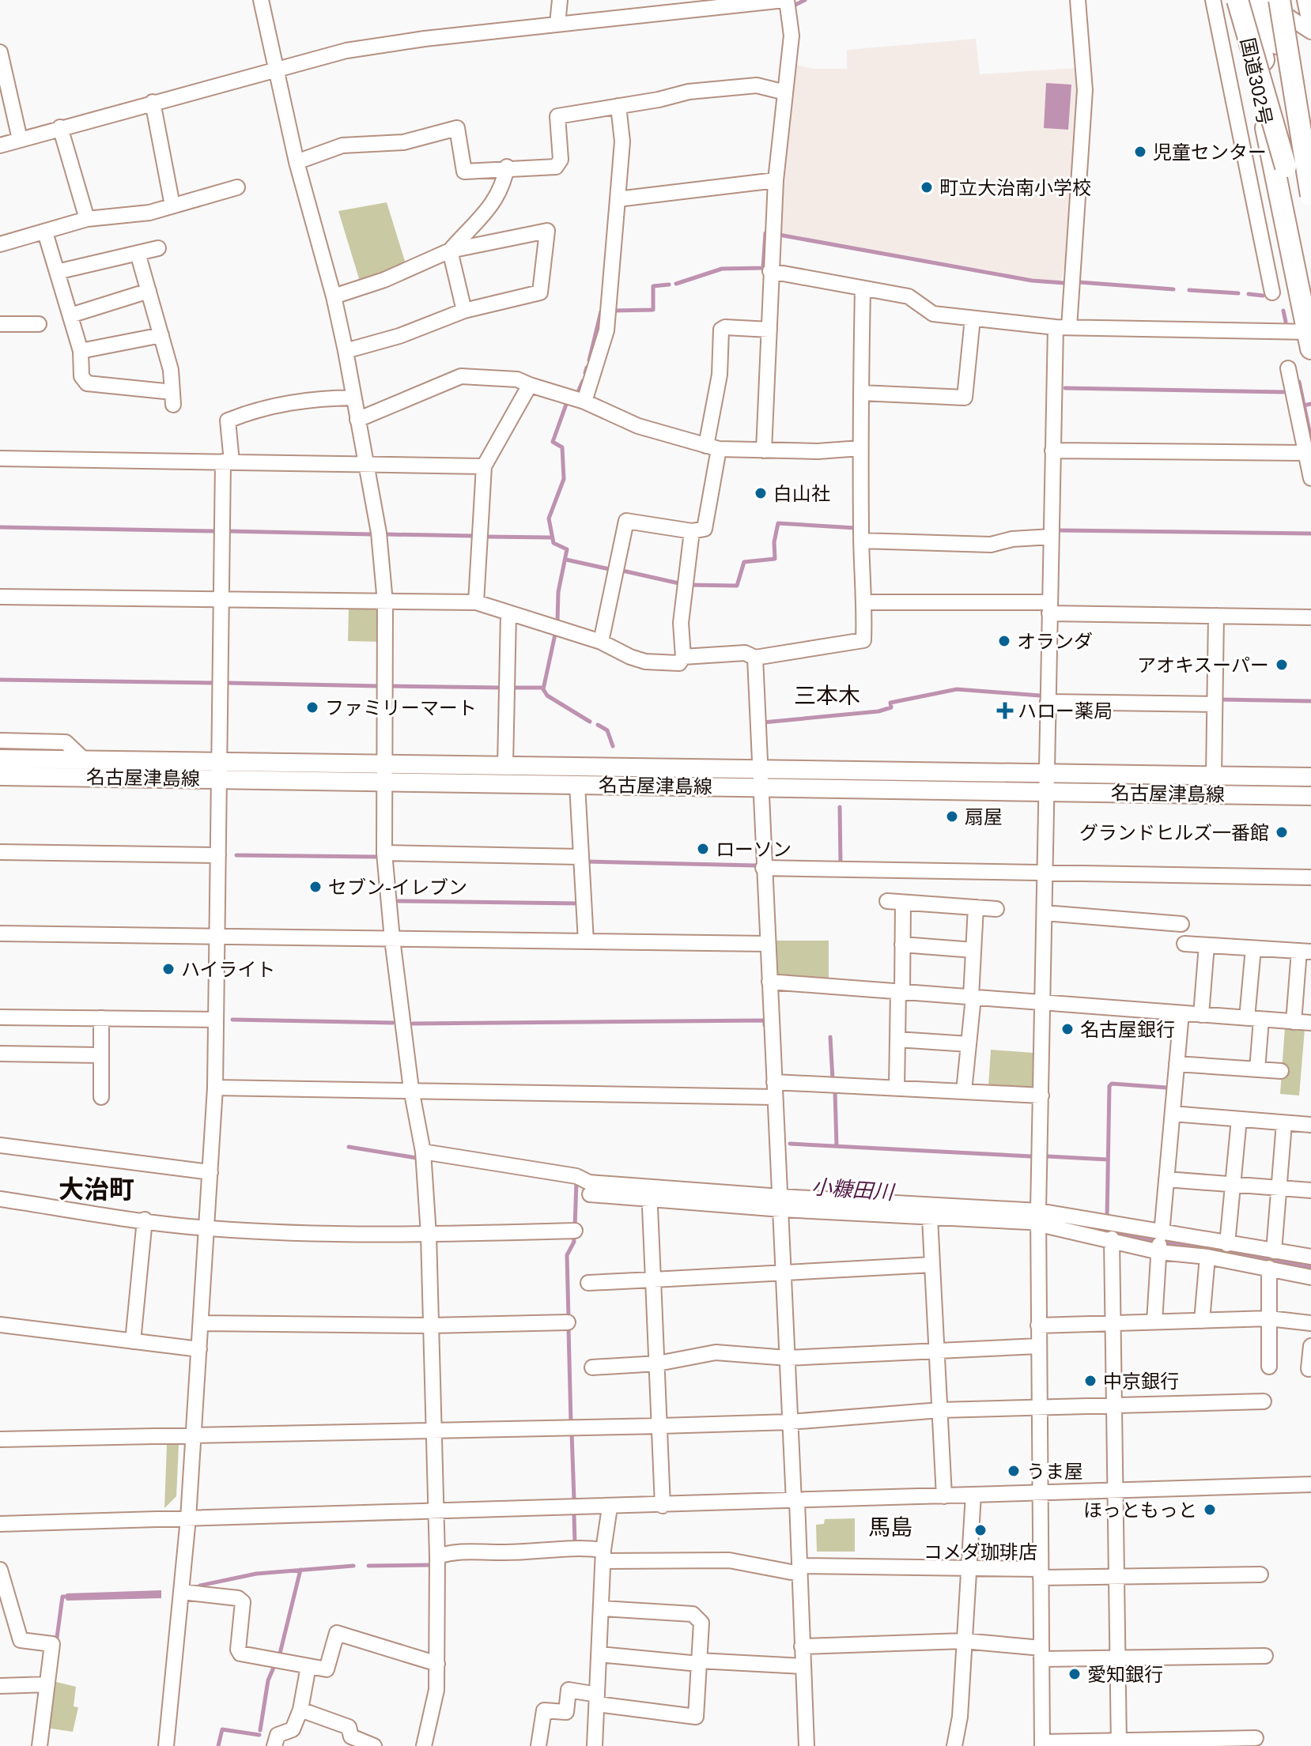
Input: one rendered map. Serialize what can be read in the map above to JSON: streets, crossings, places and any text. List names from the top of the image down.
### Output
{
  "streets": {
    "highway": ["国道302号"],
    "main road": ["名古屋津島線"]
  },
  "districts": ["三本木", "大治町", "馬島"],
  "water": ["小糠田川"],
  "places": {
    "other": [
      "児童センター",
      "町立大治南小学校",
      "白山社",
      "オランダ",
      "アオキスーパー",
      "ファミリーマート",
      "扇屋",
      "グランドヒルズ一番館",
      "ローソン",
      "セブン-イレブン",
      "ハイライト",
      "名古屋銀行",
      "中京銀行",
      "うま屋",
      "ほっともっと",
      "コメダ珈琲店",
      "愛知銀行"
    ],
    "health": ["ハロー薬局"]
  }
}
